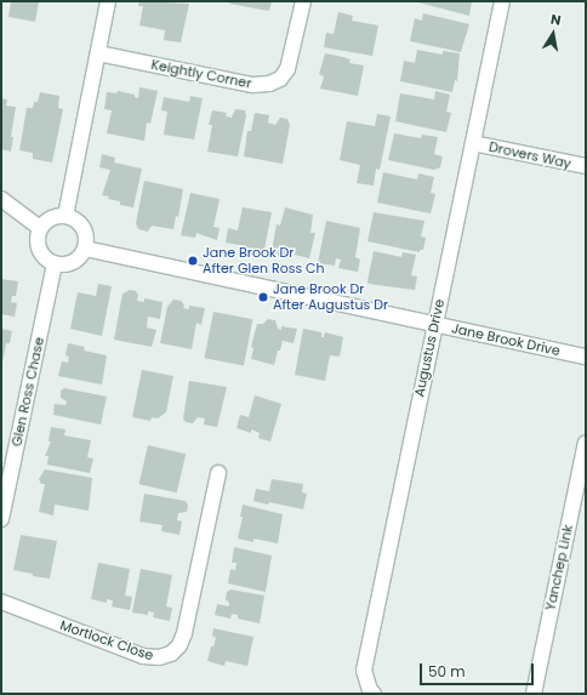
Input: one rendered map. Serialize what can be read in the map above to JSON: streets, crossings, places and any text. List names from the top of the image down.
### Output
{
  "streets": {
    "street": [
      "Keightly Corner",
      "Drovers Way",
      "Jane Brook Drive",
      "Augustus Drive",
      "Glen Ross Chase",
      "Yanchep Link",
      "Mortlock Close"
    ]
  },
  "crossings": [
    ["Drovers Way", "Augustus Drive"],
    ["Jane Brook Drive", "Augustus Drive"],
    ["Jane Brook Drive", "Glen Ross Chase"]
  ],
  "places": ["Jane Brook Dr After Glen Ross Ch", "Jane Brook Dr After Augustus Dr"],
  "scale_bar": "50 m",
  "north": "top"
}
